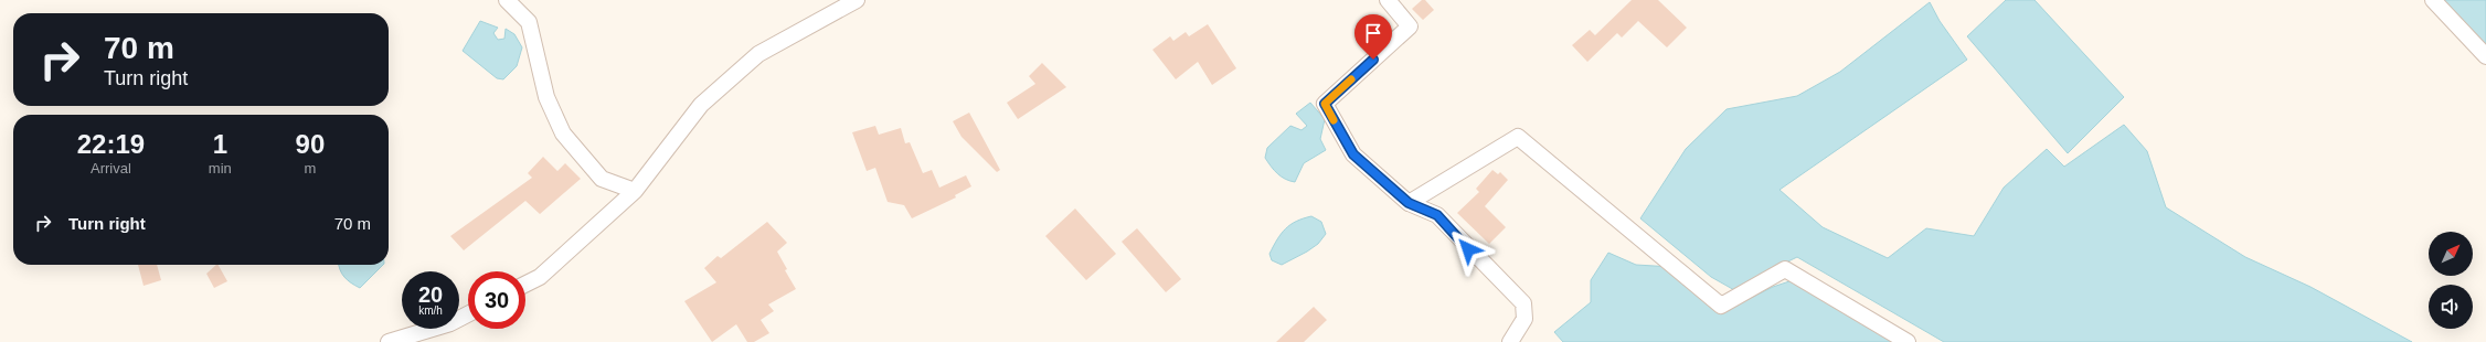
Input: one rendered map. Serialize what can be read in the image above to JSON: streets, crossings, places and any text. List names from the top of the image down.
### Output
{
  "north": "top right",
  "page": {
    "turn": ["70 m", "Turn right"],
    "eta": [
      "22:19",
      "Arrival",
      "1",
      "min",
      "90",
      "m"
    ],
    "list": [
      {
        "name": "Turn right",
        "value": "70 m"
      }
    ],
    "speed": "20 km/h",
    "limit": "30"
  }
}
